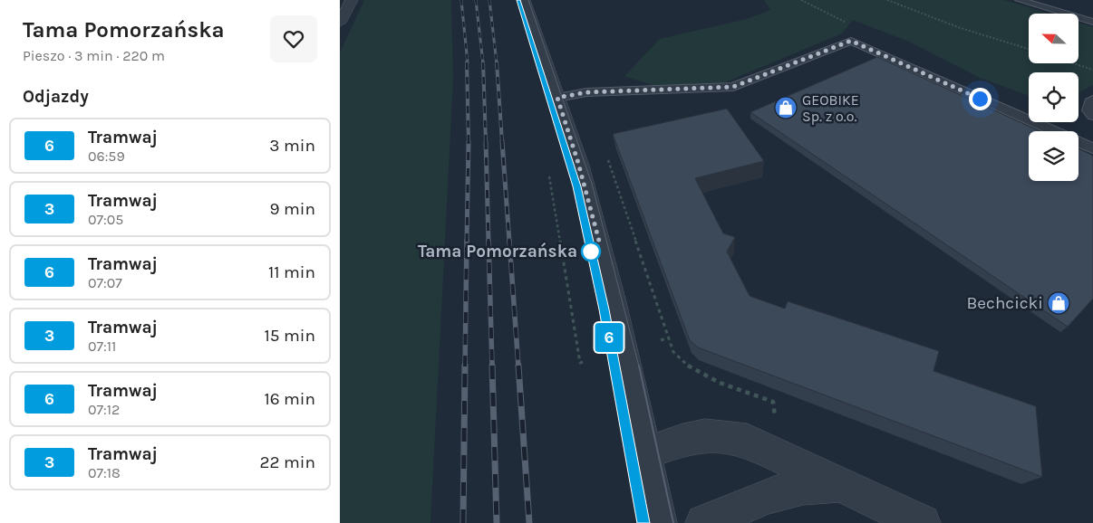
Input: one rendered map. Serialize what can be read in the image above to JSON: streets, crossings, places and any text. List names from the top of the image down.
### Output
{
  "places": {
    "shop": ["GEOBIKE Sp. z o.o.", "Bechcicki"],
    "other": ["Tama Pomorzańska"]
  },
  "lines": ["tram line 6"],
  "north": "left",
  "page": {
    "heading": [
      ["Tama Pomorzańska", "Pieszo · 3 min · 220 m"],
      "Odjazdy"
    ],
    "on_map": "6",
    "list": [
      {
        "mark": "6",
        "name": "Tramwaj",
        "note": "06:59",
        "value": "3 min"
      },
      {
        "mark": "3",
        "name": "Tramwaj",
        "note": "07:05",
        "value": "9 min"
      },
      {
        "mark": "6",
        "name": "Tramwaj",
        "note": "07:07",
        "value": "11 min"
      },
      {
        "mark": "3",
        "name": "Tramwaj",
        "note": "07:11",
        "value": "15 min"
      },
      {
        "mark": "6",
        "name": "Tramwaj",
        "note": "07:12",
        "value": "16 min"
      },
      {
        "mark": "3",
        "name": "Tramwaj",
        "note": "07:18",
        "value": "22 min"
      }
    ]
  }
}
